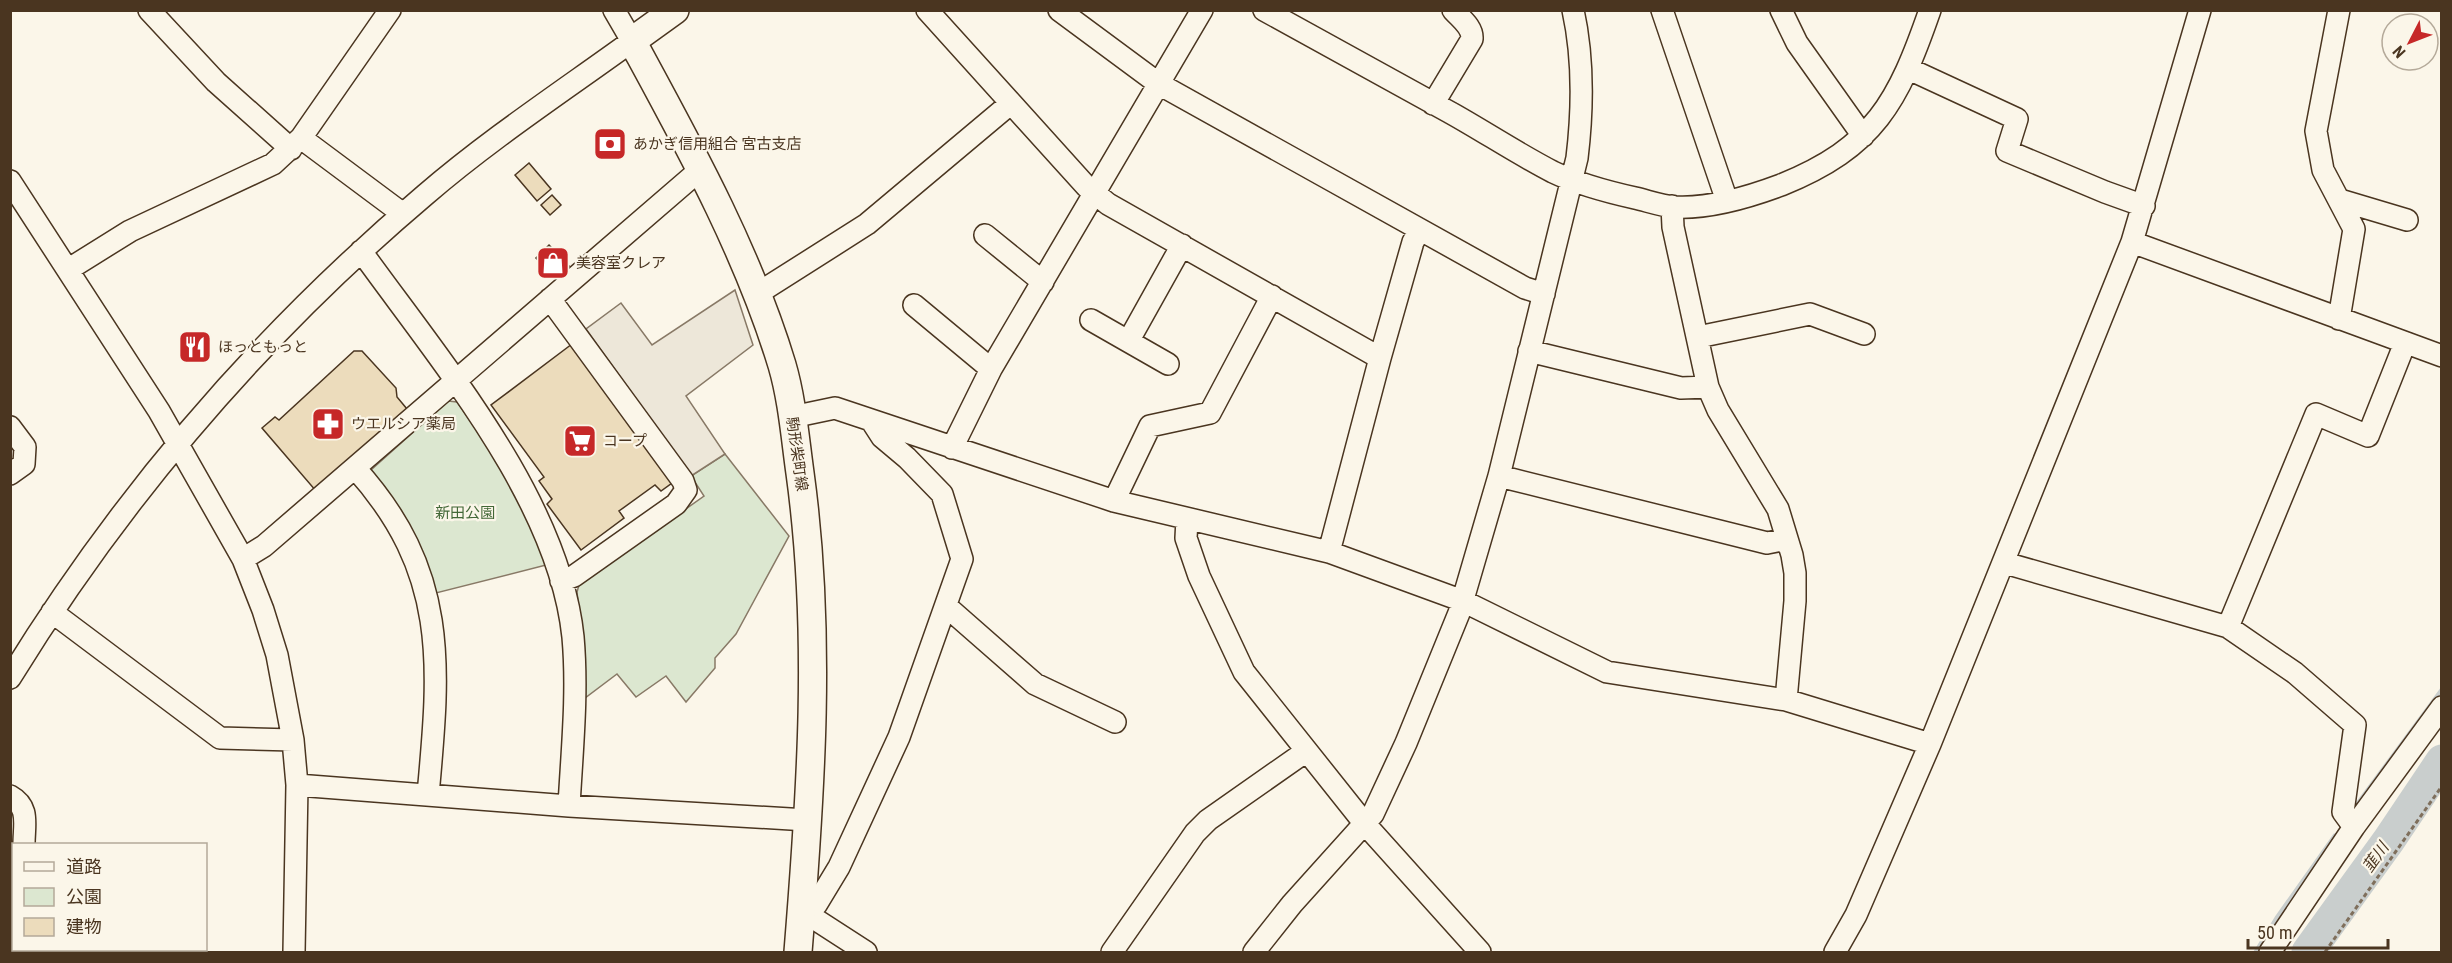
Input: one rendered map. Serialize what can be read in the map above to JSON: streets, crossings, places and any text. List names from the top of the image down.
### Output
{
  "streets": {
    "main road": ["駒形柴町線"]
  },
  "water": ["韮川"],
  "parks": ["新田公園"],
  "places": {
    "bank": ["あかぎ信用組合 宮古支店"],
    "shop": ["美容室クレア"],
    "restaurant": ["ほっともっと"],
    "pharmacy": ["ウエルシア薬局"],
    "supermarket": ["コープ"]
  },
  "legend": ["道路", "公園", "建物"],
  "scale_bar": "50 m",
  "north": "bottom left"
}
